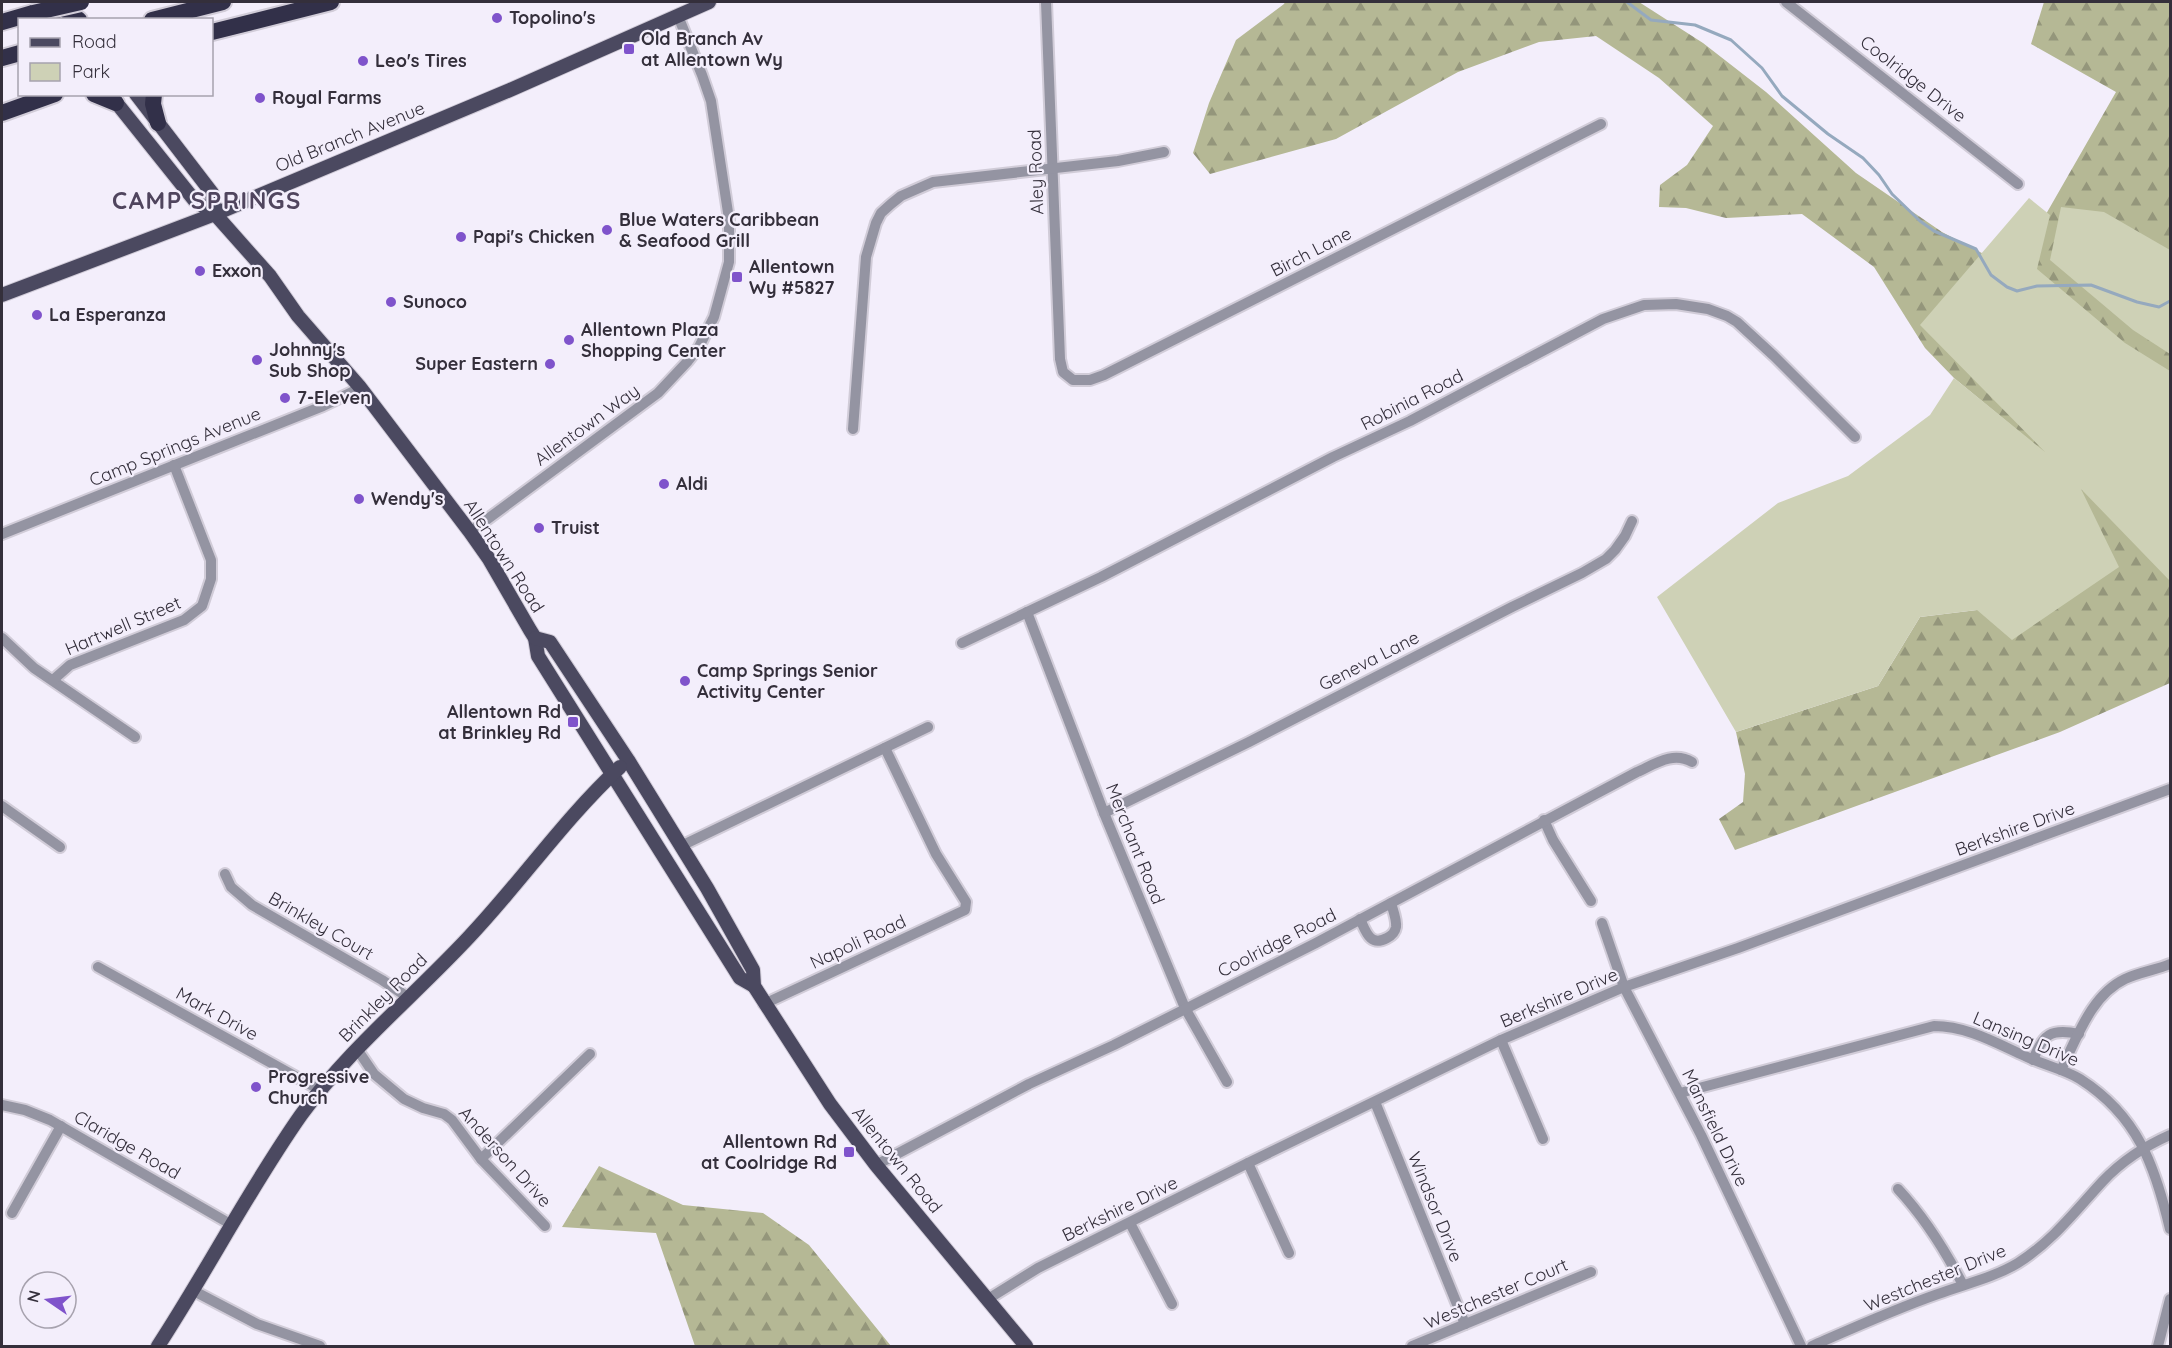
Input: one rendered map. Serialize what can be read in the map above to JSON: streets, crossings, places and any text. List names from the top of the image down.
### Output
{
  "streets": {
    "main road": ["Old Branch Avenue", "Allentown Road", "Brinkley Road"],
    "street": [
      "Coolridge Drive",
      "Aley Road",
      "Birch Lane",
      "Robinia Road",
      "Allentown Way",
      "Camp Springs Avenue",
      "Hartwell Street",
      "Geneva Lane",
      "Berkshire Drive",
      "Merchant Road",
      "Brinkley Court",
      "Napoli Road",
      "Coolridge Road",
      "Mark Drive",
      "Lansing Drive",
      "Mansfield Drive",
      "Claridge Road",
      "Anderson Drive",
      "Windsor Drive",
      "Westchester Drive",
      "Westchester Court"
    ]
  },
  "crossings": [
    ["Old Branch Avenue", "Allentown Way"],
    ["Old Branch Avenue", "Allentown Road"],
    ["Aley Road", "Birch Lane"],
    ["Robinia Road", "Merchant Road"],
    ["Allentown Way", "Allentown Road"],
    ["Camp Springs Avenue", "Allentown Road"],
    ["Camp Springs Avenue", "Hartwell Street"],
    ["Allentown Road", "Berkshire Drive"],
    ["Allentown Road", "Napoli Road"],
    ["Allentown Road", "Coolridge Road"],
    ["Allentown Road", "Brinkley Road"],
    ["Geneva Lane", "Merchant Road"],
    ["Berkshire Drive", "Mansfield Drive"],
    ["Berkshire Drive", "Windsor Drive"],
    ["Merchant Road", "Coolridge Road"],
    ["Brinkley Court", "Brinkley Road"],
    ["Brinkley Road", "Mark Drive"],
    ["Brinkley Road", "Claridge Road"],
    ["Brinkley Road", "Anderson Drive"],
    ["Lansing Drive", "Mansfield Drive"],
    ["Lansing Drive", "Westchester Drive"],
    ["Windsor Drive", "Westchester Court"]
  ],
  "districts": ["CAMP SPRINGS"],
  "places": {
    "other": [
      "Topolino's",
      "Leo's Tires",
      "Royal Farms",
      "Blue Waters Caribbean & Seafood Grill",
      "Papi's Chicken",
      "Exxon",
      "Sunoco",
      "La Esperanza",
      "Allentown Plaza Shopping Center",
      "Johnny's Sub Shop",
      "Super Eastern",
      "7-Eleven",
      "Aldi",
      "Wendy's",
      "Truist",
      "Camp Springs Senior Activity Center",
      "Progressive Church"
    ],
    "transit": [
      "Old Branch Av at Allentown Wy",
      "Allentown Wy #5827",
      "Allentown Rd at Brinkley Rd",
      "Allentown Rd at Coolridge Rd"
    ]
  },
  "legend": ["Road", "Park"],
  "north": "left"
}
